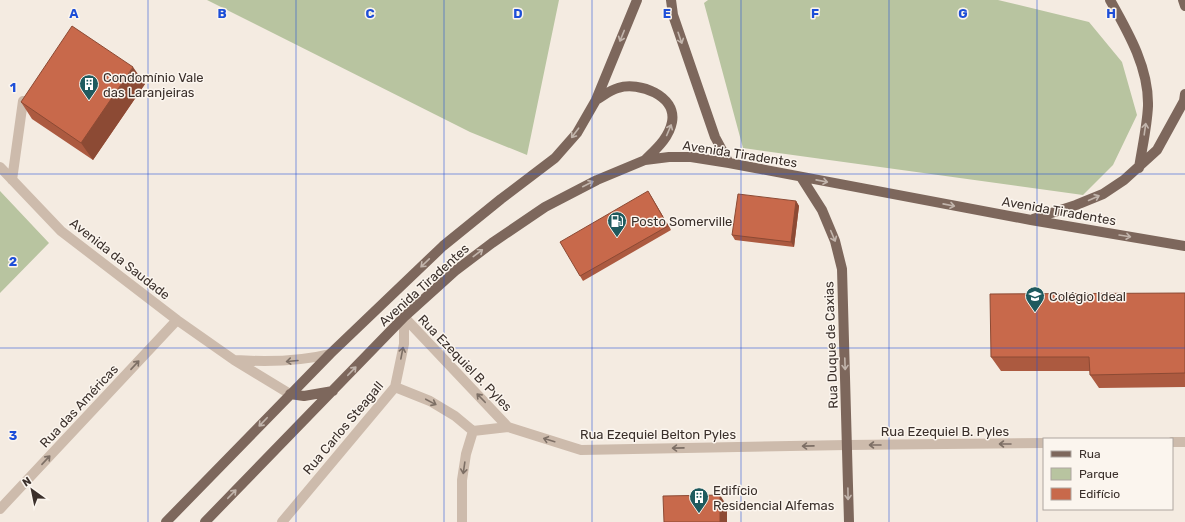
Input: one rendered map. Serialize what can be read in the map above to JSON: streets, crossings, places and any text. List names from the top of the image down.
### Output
{
  "streets": {
    "main road": ["Avenida Tiradentes", "Rua Duque de Caxias"],
    "street": [
      "Avenida da Saudade",
      "Rua Ezequiel B. Pyles",
      "Rua das Américas",
      "Rua Carlos Steagall",
      "Rua Ezequiel Belton Pyles"
    ]
  },
  "crossings": [
    ["Avenida Tiradentes", "Avenida da Saudade"],
    ["Avenida Tiradentes", "Rua Duque de Caxias"],
    ["Avenida Tiradentes", "Rua Ezequiel B. Pyles"],
    ["Avenida Tiradentes", "Rua Carlos Steagall"],
    ["Avenida da Saudade", "Rua das Américas"],
    ["Rua Duque de Caxias", "Rua Ezequiel B. Pyles"],
    ["Rua Duque de Caxias", "Rua Ezequiel Belton Pyles"],
    ["Rua Ezequiel B. Pyles", "Rua Carlos Steagall"],
    ["Rua Ezequiel B. Pyles", "Rua Ezequiel Belton Pyles"]
  ],
  "one_way": [
    "Rua Duque de Caxias",
    "Rua Ezequiel B. Pyles",
    "Rua das Américas",
    "Rua Ezequiel Belton Pyles"
  ],
  "places": {
    "building": ["Condomínio Vale das Laranjeiras", "Edifício Residencial Alfemas"],
    "fuel station": ["Posto Somerville"],
    "school or university": ["Colégio Ideal"]
  },
  "legend": ["Rua", "Parque", "Edifício"],
  "north": "top left",
  "grid": {
    "columns": [
      "A",
      "B",
      "C",
      "D",
      "E",
      "F",
      "G",
      "H"
    ],
    "rows": ["1", "2", "3"]
  }
}
